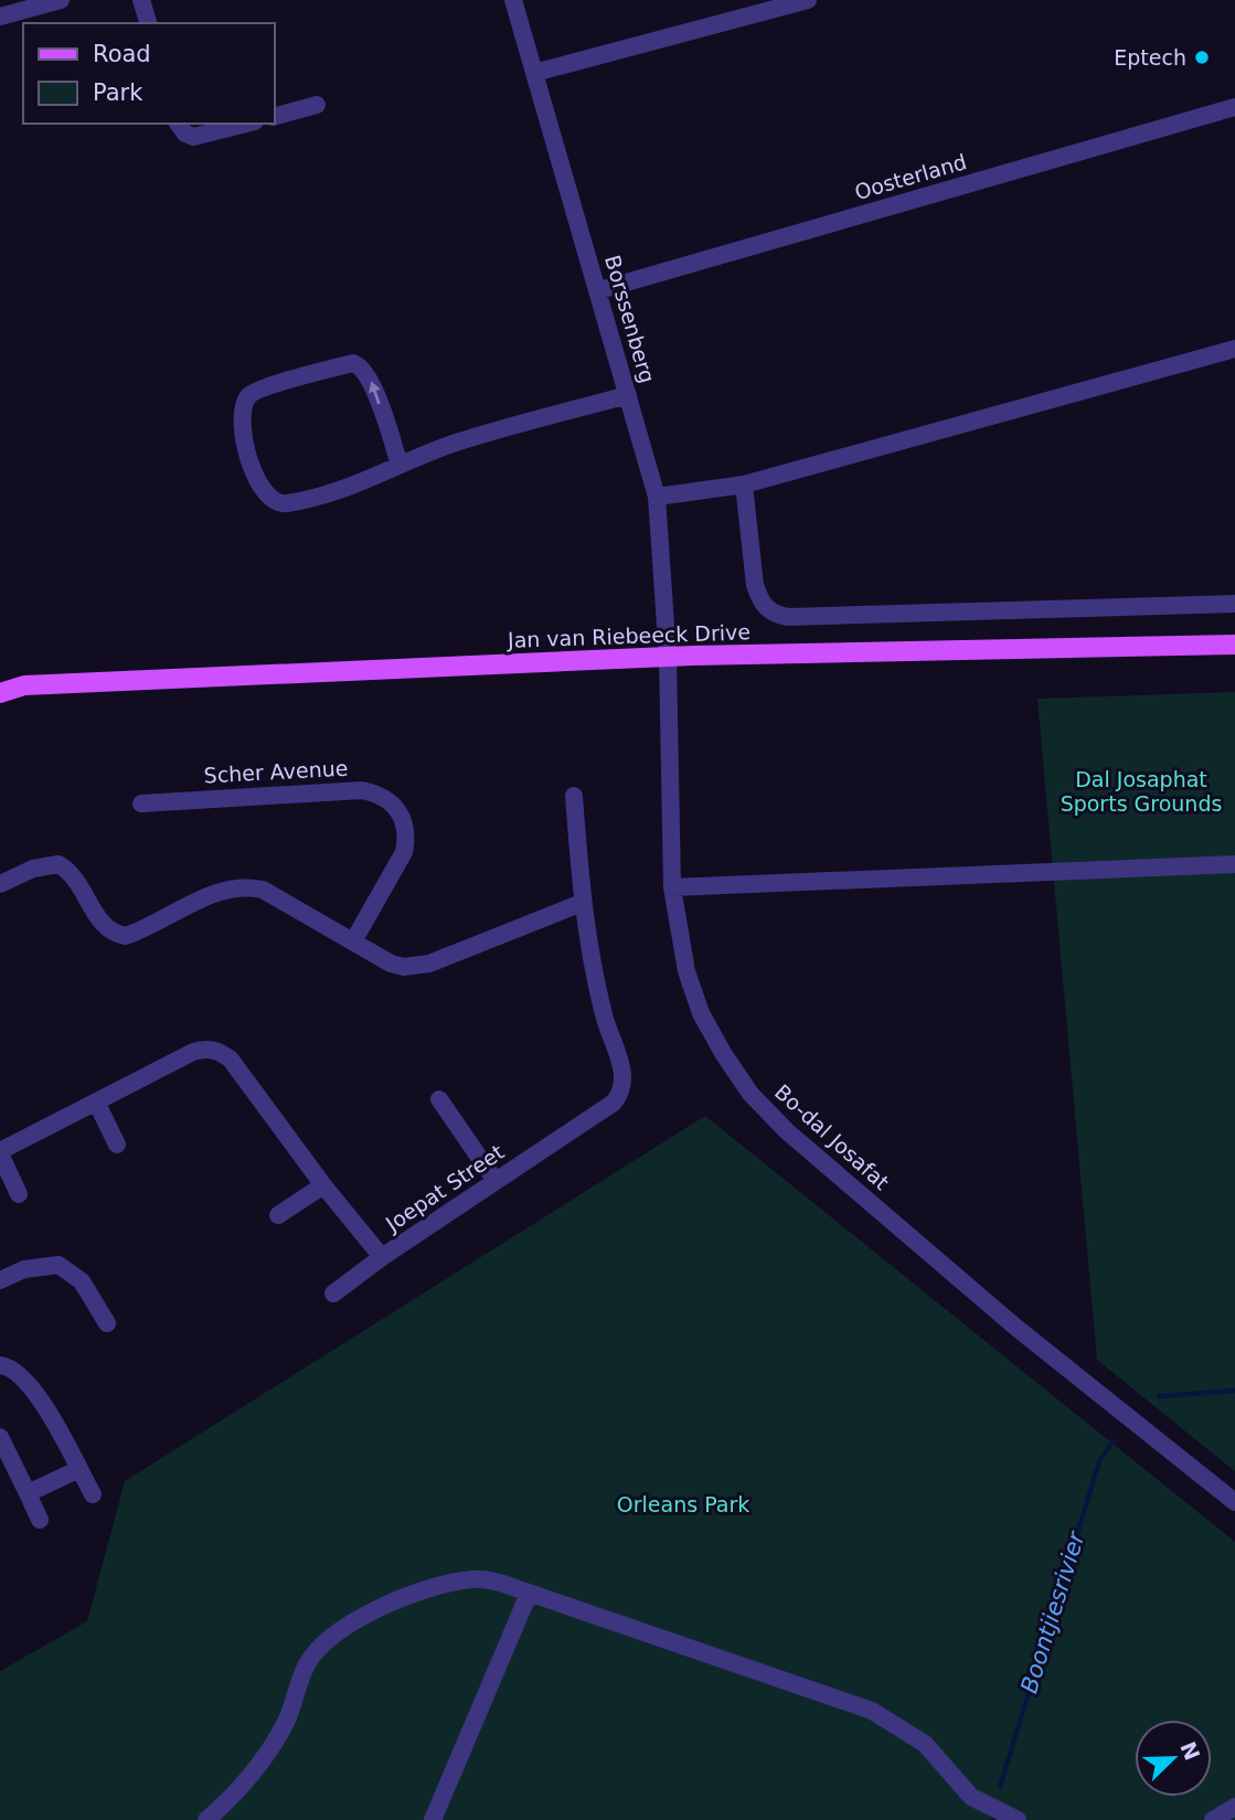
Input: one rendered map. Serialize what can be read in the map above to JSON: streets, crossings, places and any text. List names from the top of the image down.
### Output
{
  "streets": {
    "main road": ["Jan van Riebeeck Drive"],
    "street": [
      "Oosterland",
      "Borssenberg",
      "Scher Avenue",
      "Bo-dal Josafat",
      "Joepat Street"
    ]
  },
  "crossings": [
    ["Oosterland", "Borssenberg"],
    ["Borssenberg", "Jan van Riebeeck Drive"],
    ["Borssenberg", "Bo-dal Josafat"],
    ["Jan van Riebeeck Drive", "Bo-dal Josafat"]
  ],
  "water": ["Boontjiesrivier"],
  "parks": ["Dal Josaphat Sports Grounds", "Orleans Park"],
  "places": ["Eptech"],
  "legend": ["Road", "Park"],
  "north": "top right"
}
